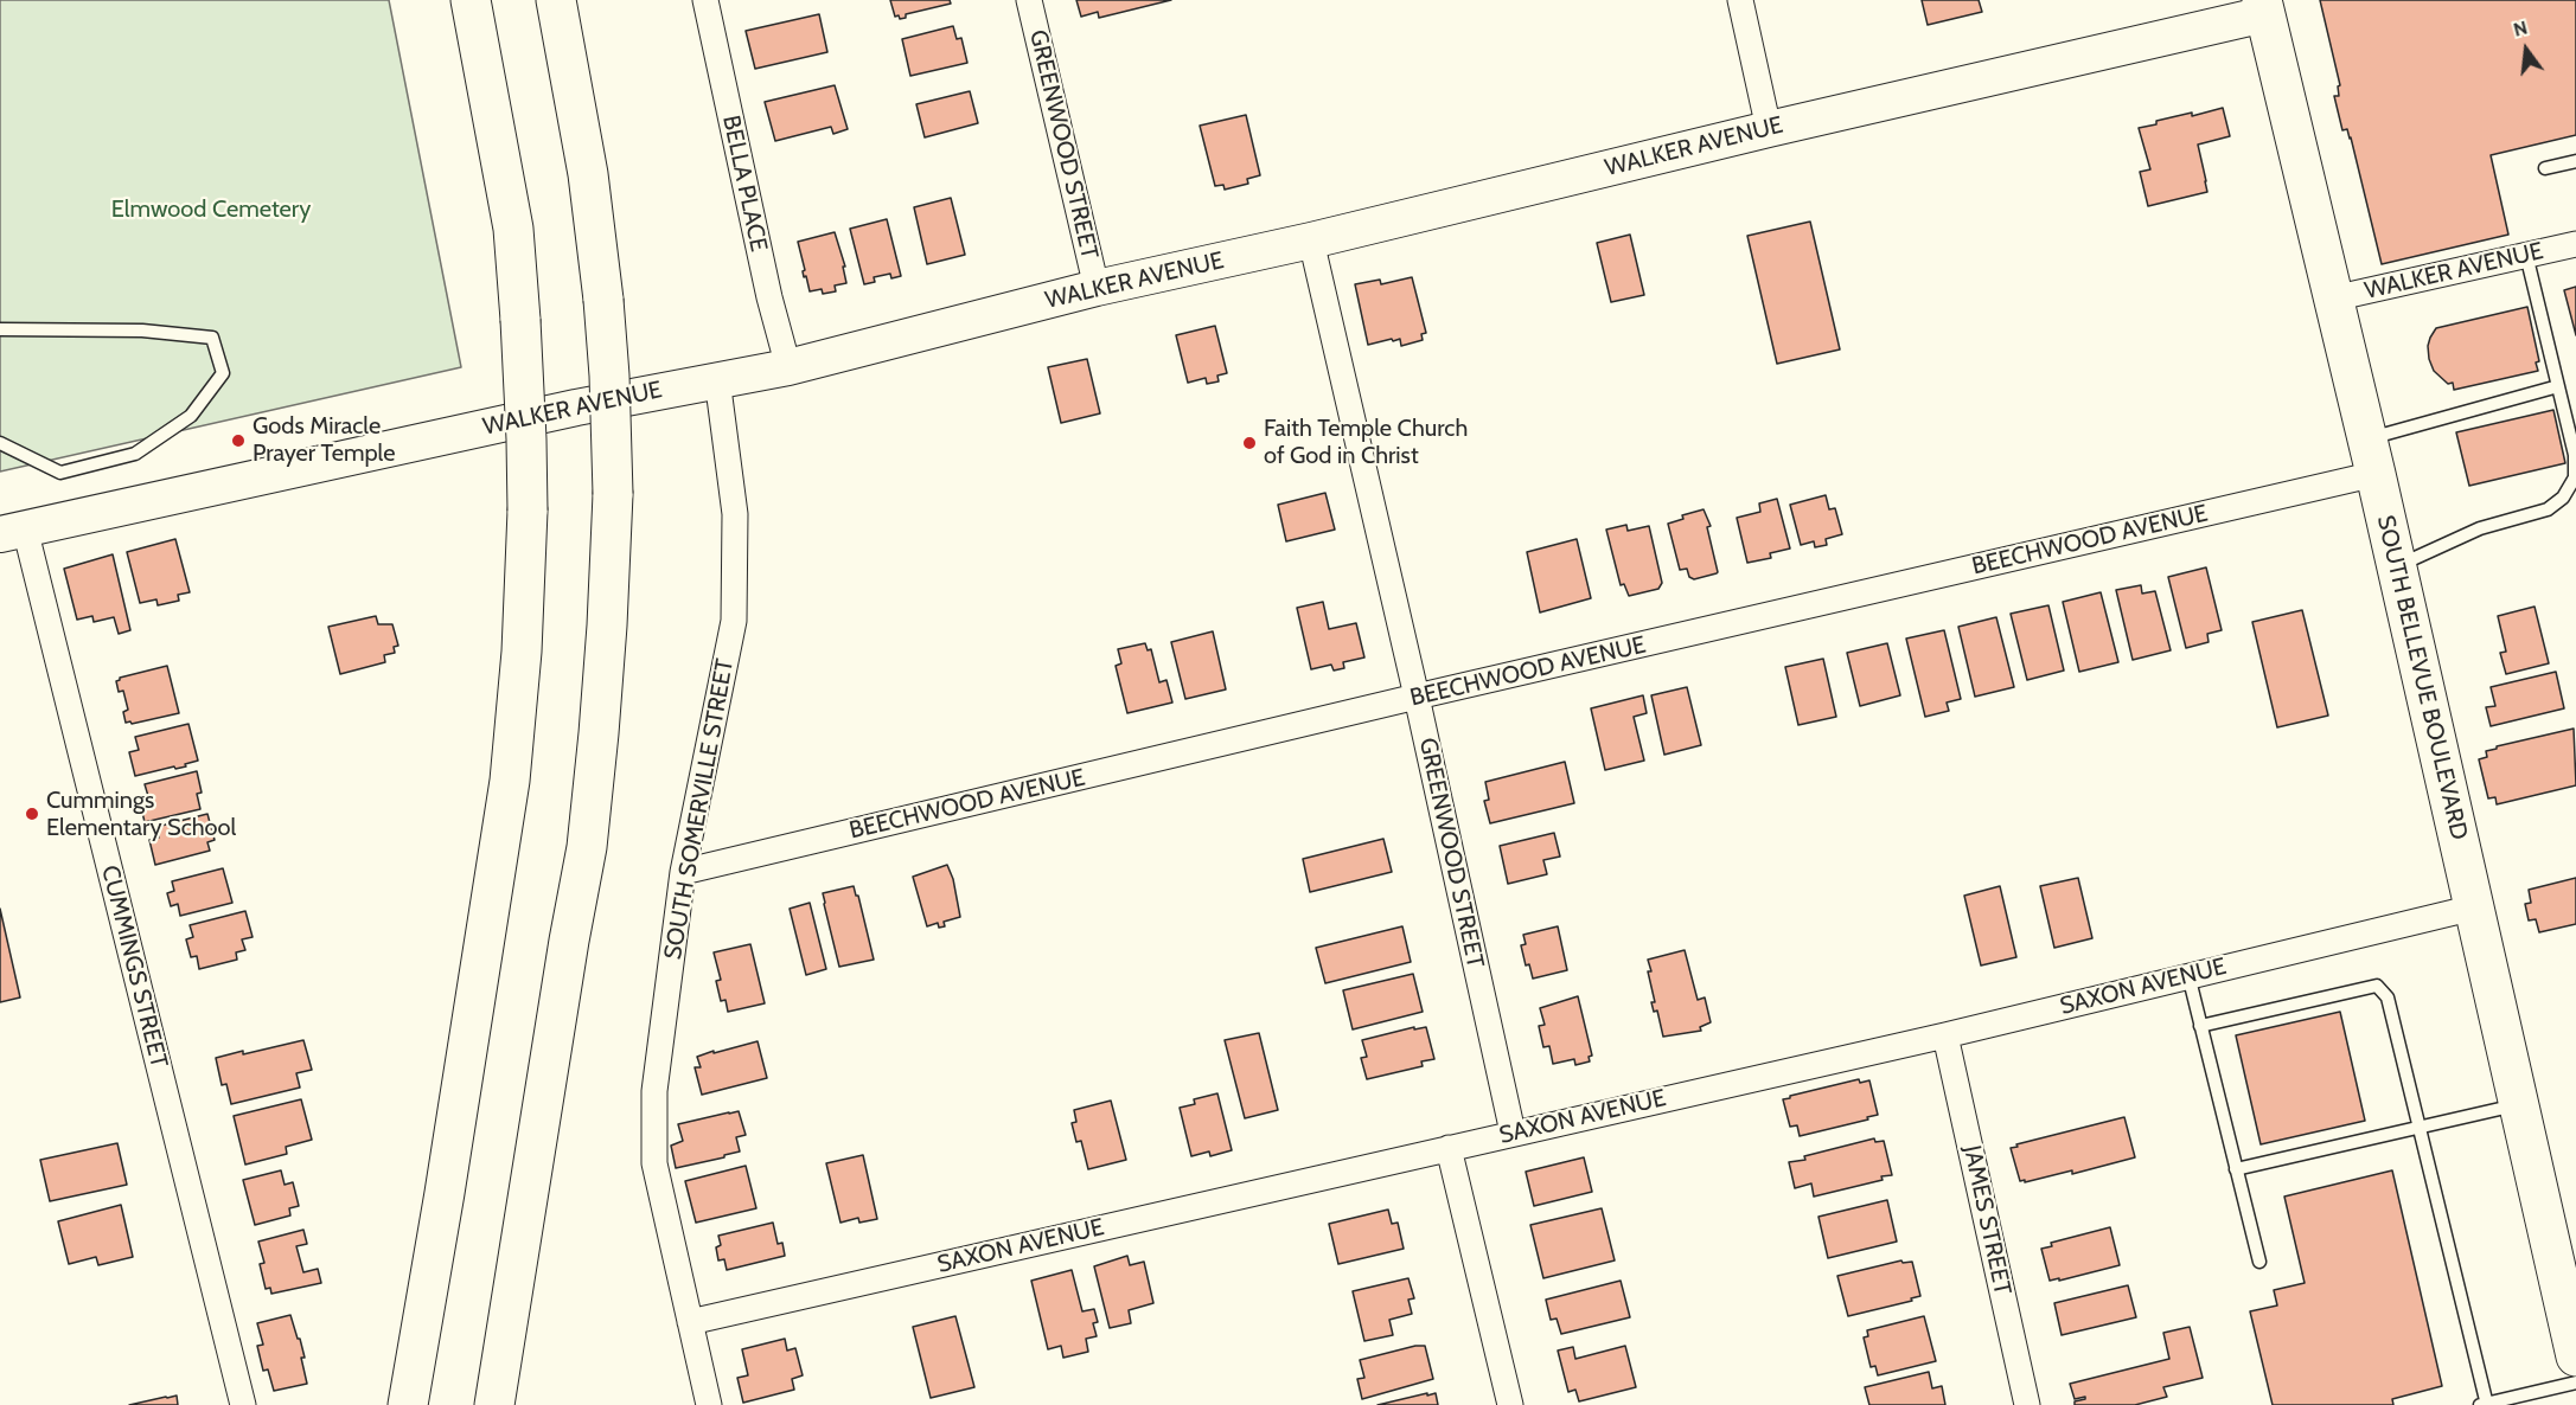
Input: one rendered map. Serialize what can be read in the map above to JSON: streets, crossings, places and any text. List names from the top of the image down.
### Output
{
  "streets": {
    "main road": ["SOUTH BELLEVUE BOULEVARD"],
    "street": [
      "GREENWOOD STREET",
      "WALKER AVENUE",
      "BELLA PLACE",
      "BEECHWOOD AVENUE",
      "SOUTH SOMERVILLE STREET",
      "CUMMINGS STREET",
      "SAXON AVENUE",
      "JAMES STREET"
    ]
  },
  "crossings": [
    ["GREENWOOD STREET", "WALKER AVENUE"],
    ["GREENWOOD STREET", "BEECHWOOD AVENUE"],
    ["GREENWOOD STREET", "SAXON AVENUE"],
    ["WALKER AVENUE", "BELLA PLACE"],
    ["WALKER AVENUE", "SOUTH BELLEVUE BOULEVARD"],
    ["WALKER AVENUE", "SOUTH SOMERVILLE STREET"],
    ["WALKER AVENUE", "CUMMINGS STREET"],
    ["BEECHWOOD AVENUE", "SOUTH BELLEVUE BOULEVARD"],
    ["BEECHWOOD AVENUE", "SOUTH SOMERVILLE STREET"],
    ["SOUTH BELLEVUE BOULEVARD", "SAXON AVENUE"],
    ["SOUTH SOMERVILLE STREET", "SAXON AVENUE"],
    ["SAXON AVENUE", "JAMES STREET"]
  ],
  "parks": ["Elmwood Cemetery"],
  "places": ["Gods Miracle Prayer Temple", "Faith Temple Church of God in Christ", "Cummings Elementary School"],
  "north": "top"
}
